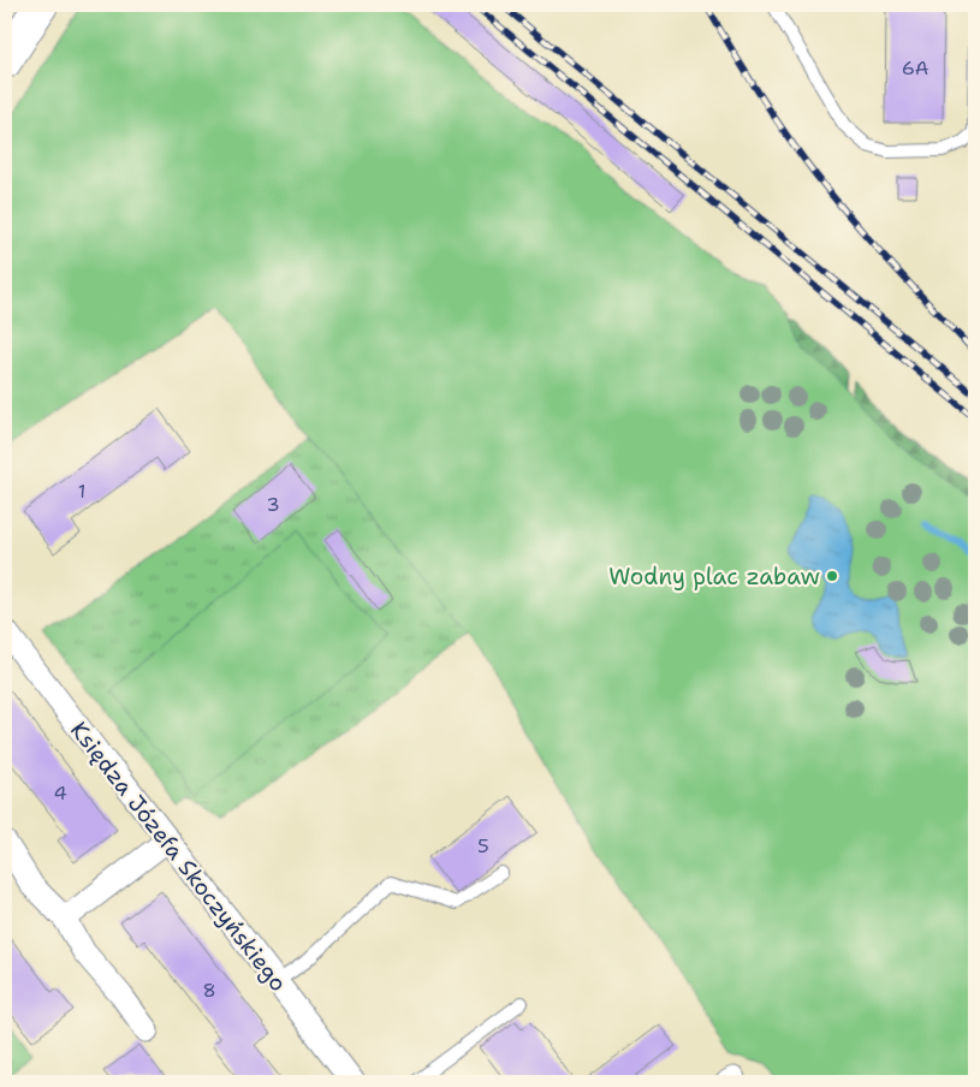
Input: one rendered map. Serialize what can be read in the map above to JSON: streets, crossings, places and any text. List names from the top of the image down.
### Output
{
  "streets": {
    "street": ["Księdza Józefa Skoczyńskiego"]
  },
  "places": ["Wodny plac zabaw"],
  "house_numbers": [
    "6A",
    "1",
    "3",
    "4",
    "5",
    "8"
  ]
}
